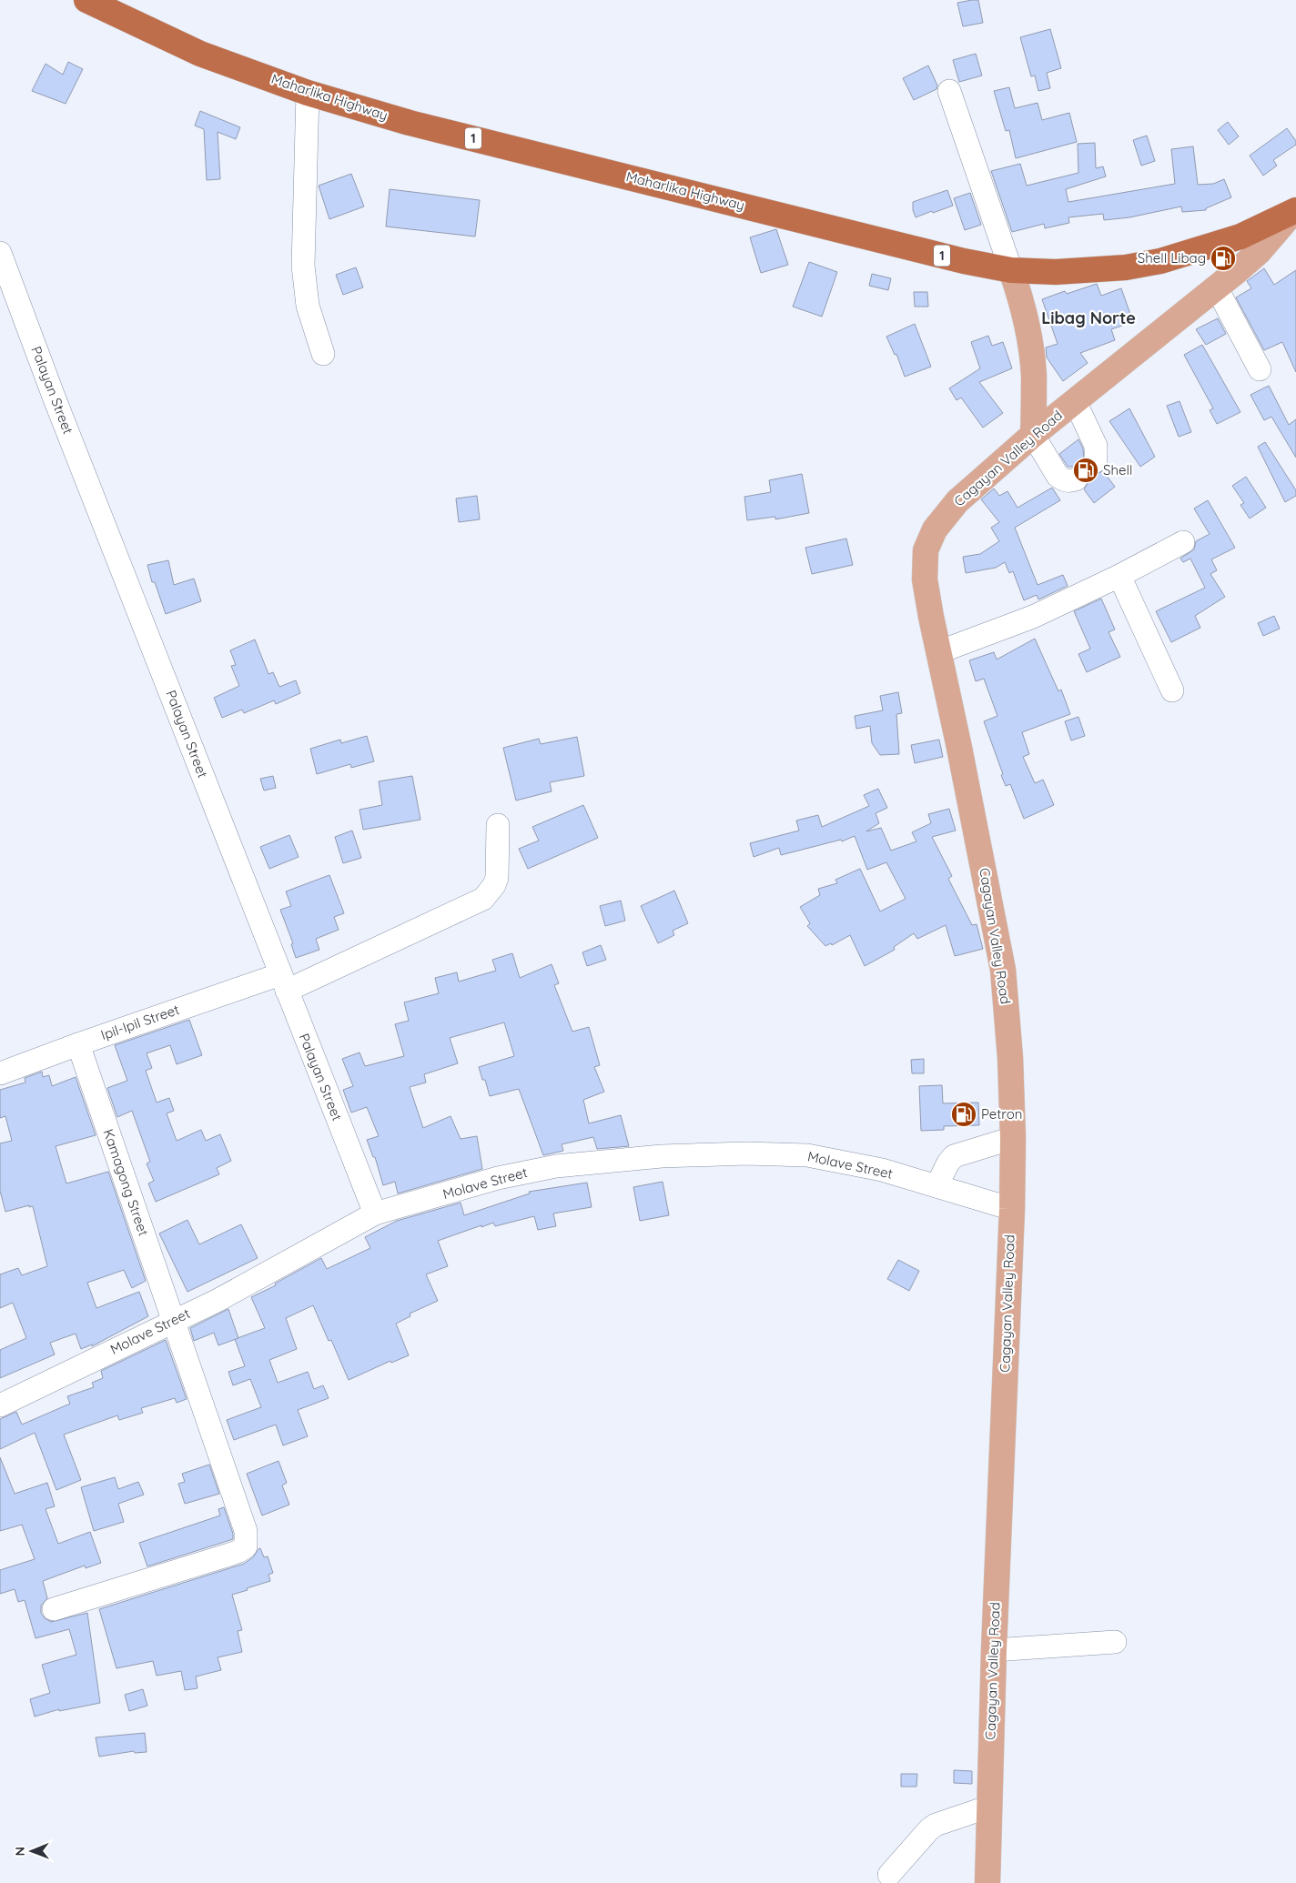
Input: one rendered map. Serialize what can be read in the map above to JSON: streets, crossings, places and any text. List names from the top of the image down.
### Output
{
  "streets": {
    "highway": ["Maharlika Highway", "1"],
    "main road": ["Cagayan Valley Road"],
    "street": [
      "Palayan Street",
      "Ipil-Ipil Street",
      "Molave Street",
      "Kamagong Street"
    ]
  },
  "crossings": [
    ["Maharlika Highway", "Cagayan Valley Road"],
    ["Palayan Street", "Ipil-Ipil Street"],
    ["Palayan Street", "Molave Street"],
    ["Cagayan Valley Road", "Molave Street"],
    ["Ipil-Ipil Street", "Kamagong Street"],
    ["Molave Street", "Kamagong Street"]
  ],
  "districts": ["Libag Norte"],
  "places": {
    "fuel station": ["Shell Libag", "Shell", "Petron"]
  },
  "north": "left"
}
